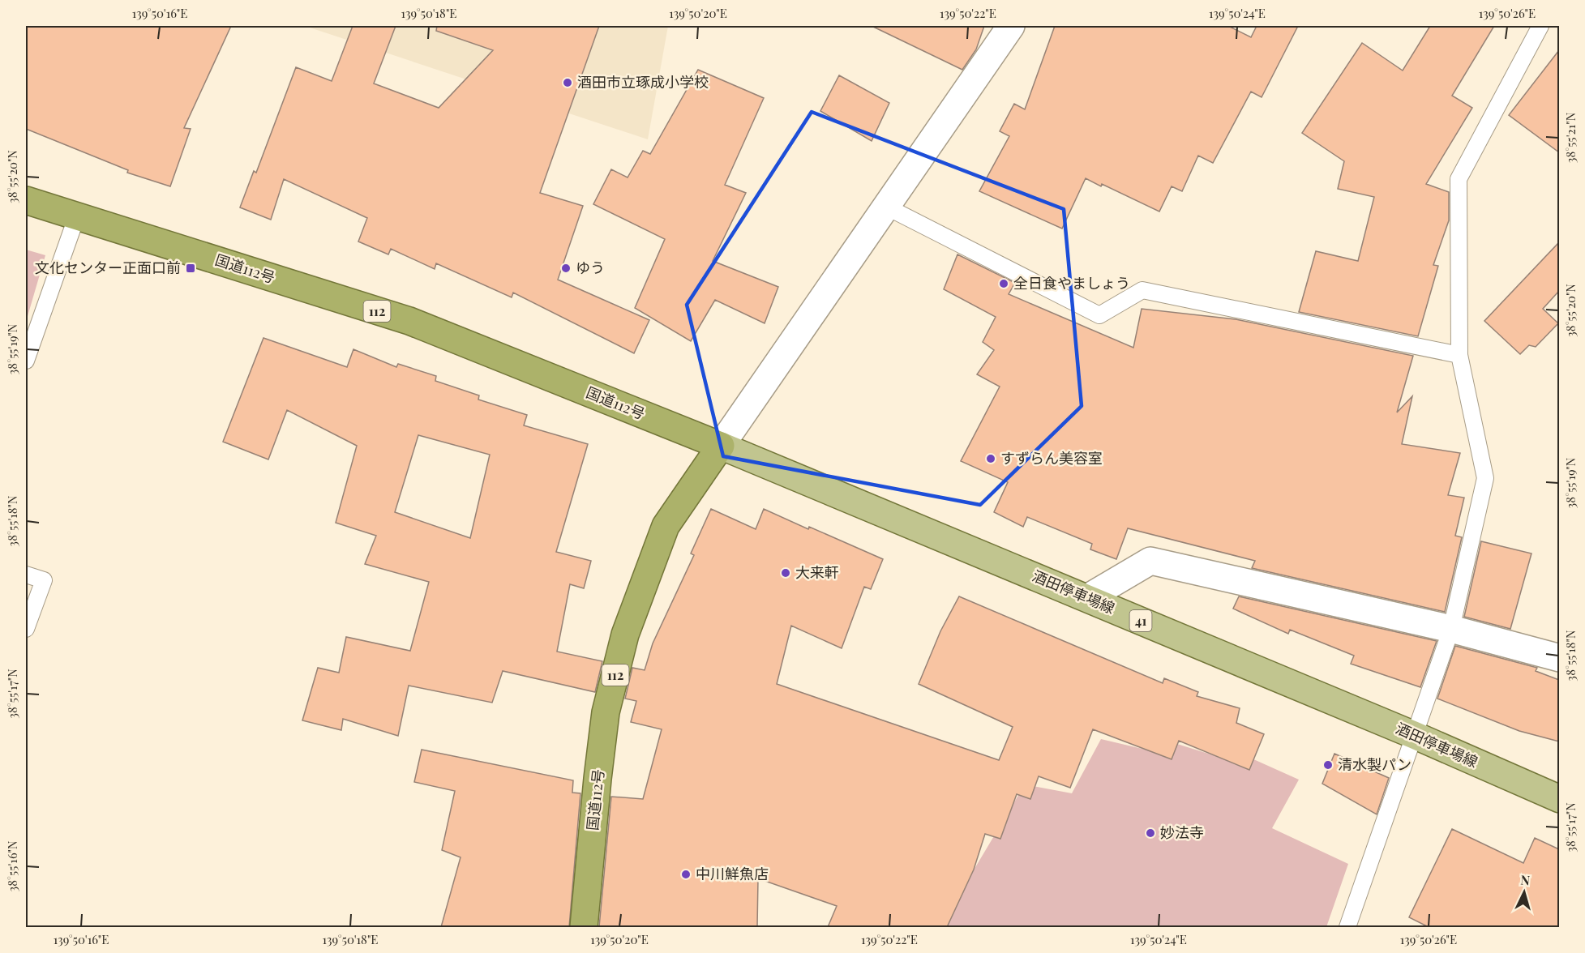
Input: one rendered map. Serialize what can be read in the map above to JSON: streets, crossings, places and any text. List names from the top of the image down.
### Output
{
  "streets": {
    "highway": ["国道112号", "112"],
    "main road": ["酒田停車場線", "41"]
  },
  "crossings": [
    ["国道112号", "酒田停車場線"]
  ],
  "places": {
    "other": [
      "酒田市立琢成小学校",
      "ゆう",
      "全日食やましょう",
      "すずらん美容室",
      "大来軒",
      "清水製パン",
      "妙法寺",
      "中川鮮魚店"
    ],
    "transit": ["文化センター正面口前"]
  },
  "north": "top",
  "coordinates": [
    "139°50'16\"E",
    "139°50'18\"E",
    "139°50'20\"E",
    "139°50'22\"E",
    "139°50'24\"E",
    "139°50'26\"E",
    "38°55'21\"N",
    "38°55'20\"N",
    "38°55'19\"N",
    "38°55'18\"N",
    "38°55'17\"N",
    "38°55'16\"N"
  ]
}
